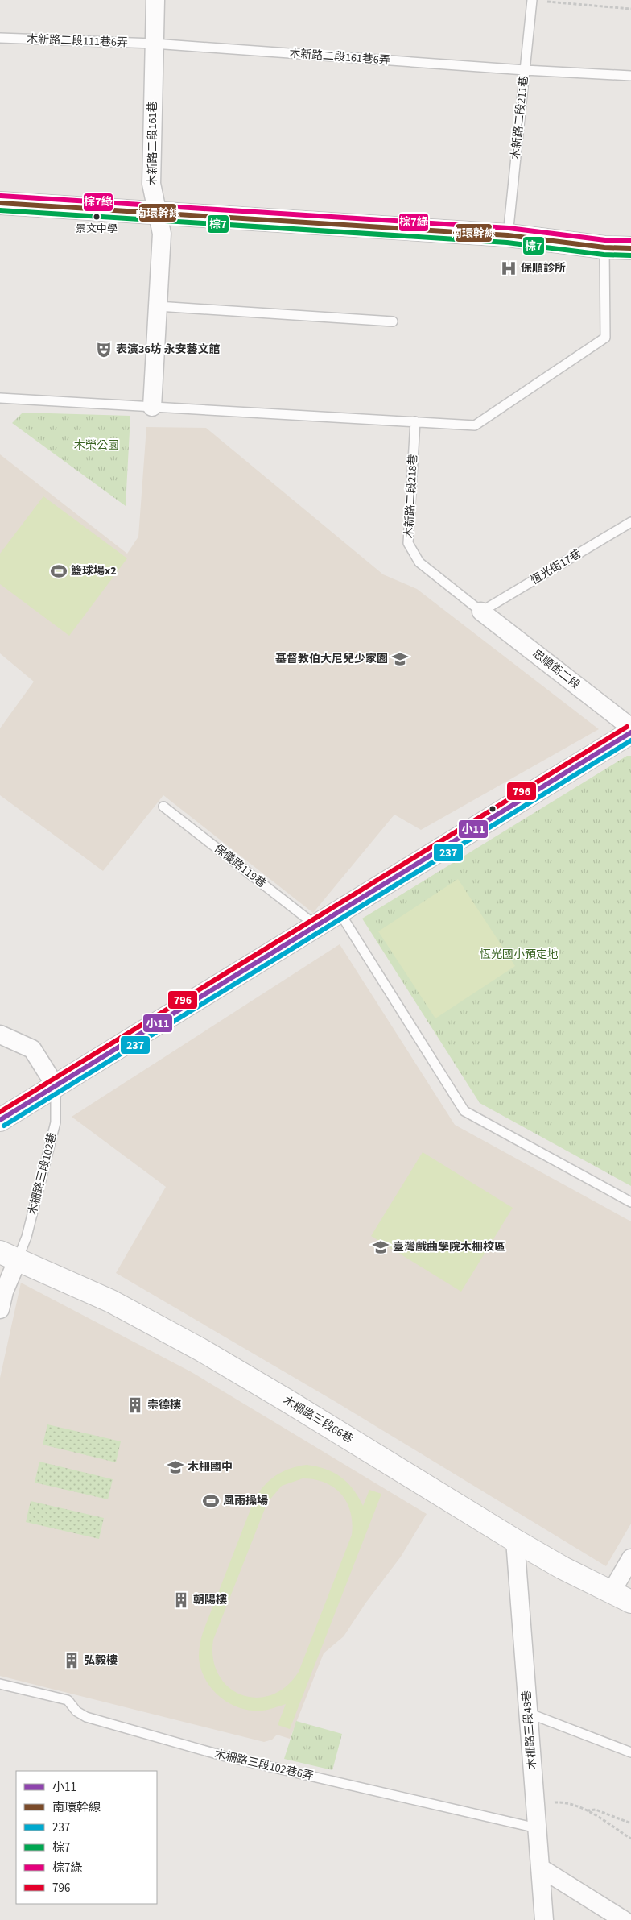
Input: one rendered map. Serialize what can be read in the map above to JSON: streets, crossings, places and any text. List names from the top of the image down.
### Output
{
  "streets": {
    "street": [
      "木新路二段161巷",
      "忠順街二段",
      "木柵路三段102巷",
      "木柵路三段66巷",
      "木柵路三段48巷"
    ],
    "lane": [
      "木新路二段111巷6弄",
      "木新路二段161巷6弄",
      "木新路二段211巷",
      "木新路二段218巷",
      "恆光街17巷",
      "保儀路119巷",
      "木柵路三段102巷6弄"
    ]
  },
  "crossings": [
    ["木新路二段111巷6弄", "木新路二段161巷6弄"],
    ["木新路二段111巷6弄", "木新路二段161巷"],
    ["木新路二段161巷6弄", "木新路二段211巷"],
    ["木新路二段161巷6弄", "木新路二段161巷"],
    ["木新路二段218巷", "恆光街17巷"],
    ["木新路二段218巷", "忠順街二段"],
    ["恆光街17巷", "忠順街二段"],
    ["木柵路三段102巷", "木柵路三段66巷"],
    ["木柵路三段66巷", "木柵路三段48巷"],
    ["木柵路三段48巷", "木柵路三段102巷6弄"]
  ],
  "parks": ["木榮公園", "恆光國小預定地"],
  "places": {
    "other": ["景文中學"],
    "hospital": ["保順診所"],
    "theatre": ["表演36坊 永安藝文館"],
    "sports": ["籃球場x2", "風雨操場"],
    "school or university": ["基督教伯大尼兒少家園", "臺灣戲曲學院木柵校區", "木柵國中"],
    "building": ["崇德樓", "朝陽樓", "弘毅樓"]
  },
  "lines": [
    "transit line 棕7綠",
    "transit line 南環幹線",
    "transit line 棕7",
    "transit line 796",
    "transit line 小11",
    "transit line 237"
  ],
  "legend": [
    "小11",
    "南環幹線",
    "237",
    "棕7",
    "棕7綠",
    "796"
  ]
}
